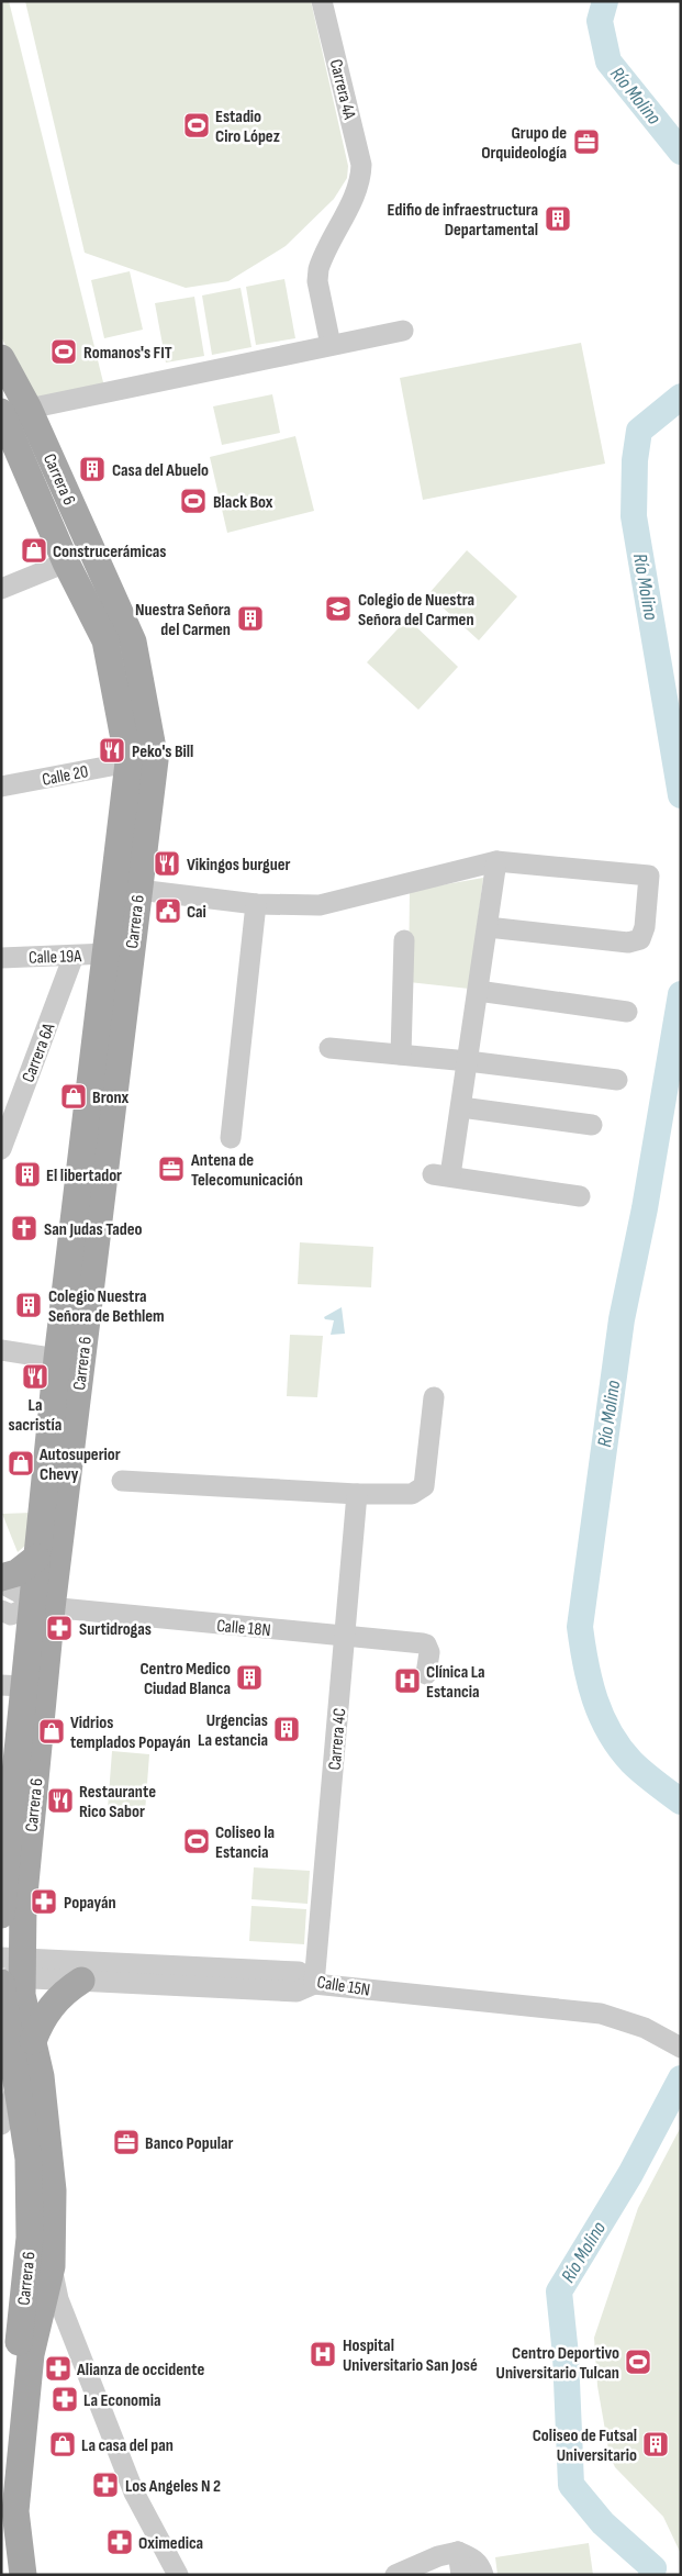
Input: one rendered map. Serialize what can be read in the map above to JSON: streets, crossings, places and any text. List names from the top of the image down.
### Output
{
  "streets": {
    "main road": ["Carrera 6"],
    "street": [
      "Carrera 4A",
      "Calle 20",
      "Calle 19A",
      "Carrera 6A",
      "Calle 18N",
      "Carrera 4C",
      "Calle 15N"
    ]
  },
  "crossings": [
    ["Carrera 6", "Calle 20"],
    ["Carrera 6", "Calle 19A"],
    ["Carrera 6", "Calle 18N"],
    ["Carrera 6", "Calle 15N"],
    ["Calle 19A", "Carrera 6A"],
    ["Calle 18N", "Carrera 4C"],
    ["Carrera 4C", "Calle 15N"]
  ],
  "water": ["Río Molino"],
  "places": {
    "sports": [
      "Estadio Ciro López",
      "Romanos's FIT",
      "Black Box",
      "Coliseo la Estancia",
      "Centro Deportivo Universitario Tulcan"
    ],
    "office": ["Grupo de Orquideología", "Antena de Telecomunicación", "Banco Popular"],
    "building": [
      "Edifio de infraestructura Departamental",
      "Casa del Abuelo",
      "Nuestra Señora del Carmen",
      "El libertador",
      "Colegio Nuestra Señora de Bethlem",
      "Centro Medico Ciudad Blanca",
      "Urgencias La estancia",
      "Coliseo de Futsal Universitario"
    ],
    "shop": [
      "Construcerámicas",
      "Bronx",
      "Autosuperior Chevy",
      "Vidrios templados Popayán",
      "La casa del pan"
    ],
    "school or university": ["Colegio de Nuestra Señora del Carmen"],
    "restaurant": [
      "Peko's Bill",
      "Vikingos burguer",
      "La sacristía",
      "Restaurante Rico Sabor"
    ],
    "public building": ["Cai"],
    "church": ["San Judas Tadeo"],
    "pharmacy": [
      "Surtidrogas",
      "Popayán",
      "Alianza de occidente",
      "La Economia",
      "Los Angeles N 2",
      "Oximedica"
    ],
    "hospital": ["Clínica La Estancia", "Hospital Universitario San José"]
  }
}
